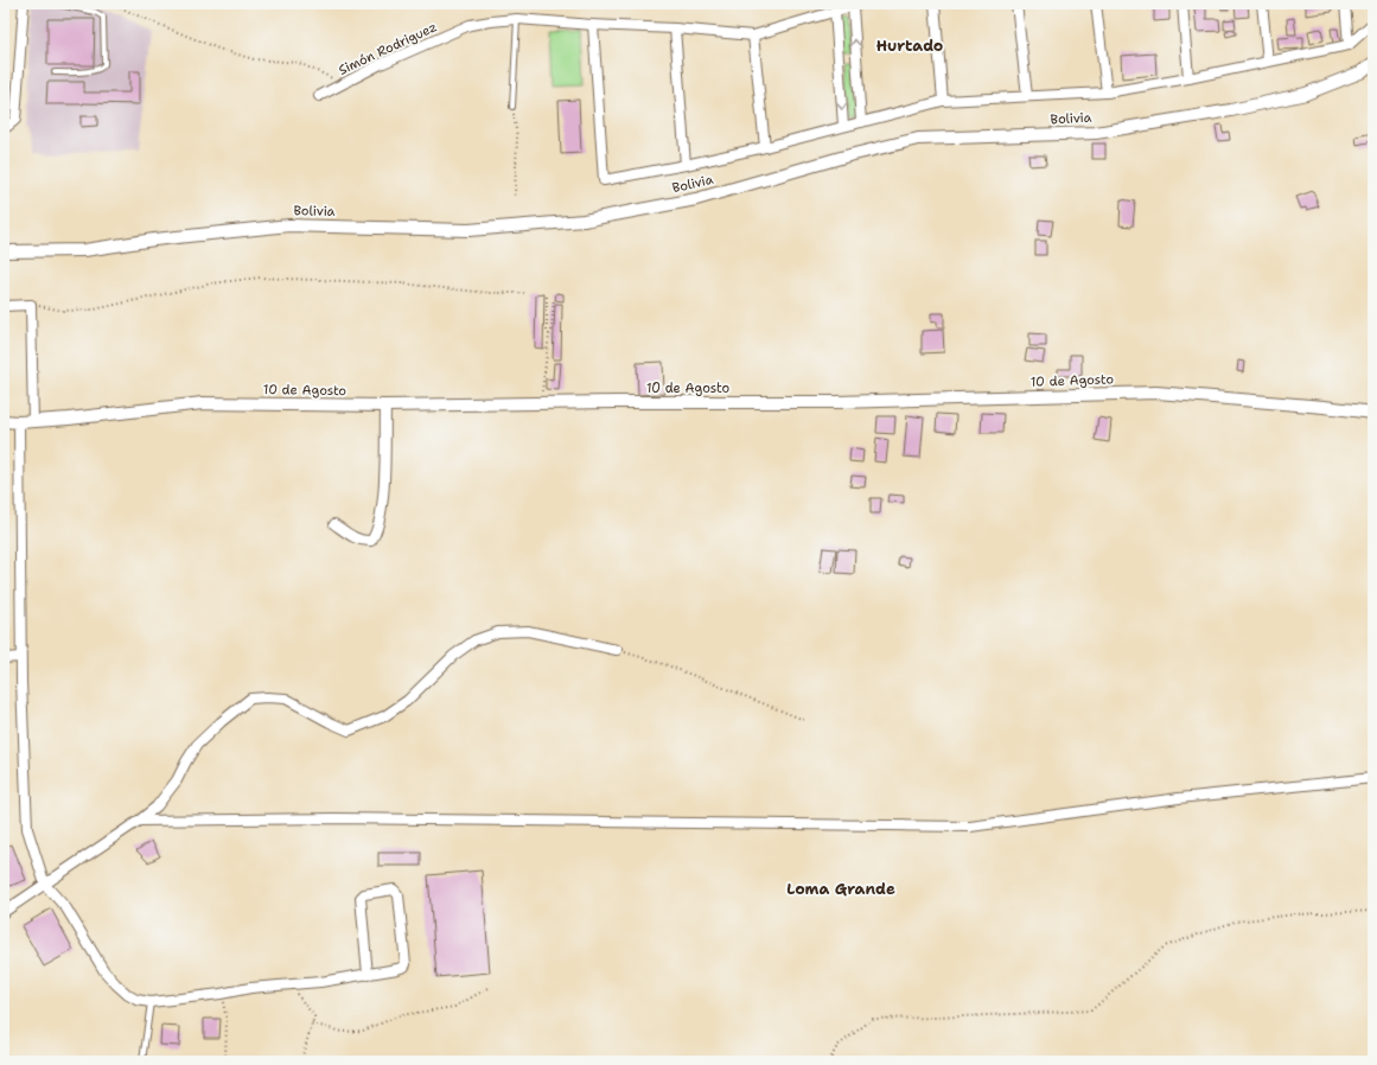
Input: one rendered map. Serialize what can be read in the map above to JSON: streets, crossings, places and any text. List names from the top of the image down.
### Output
{
  "streets": {
    "street": ["Simón Rodriguez", "Bolivia", "10 de Agosto"]
  },
  "districts": ["Hurtado", "Loma Grande"]
}
